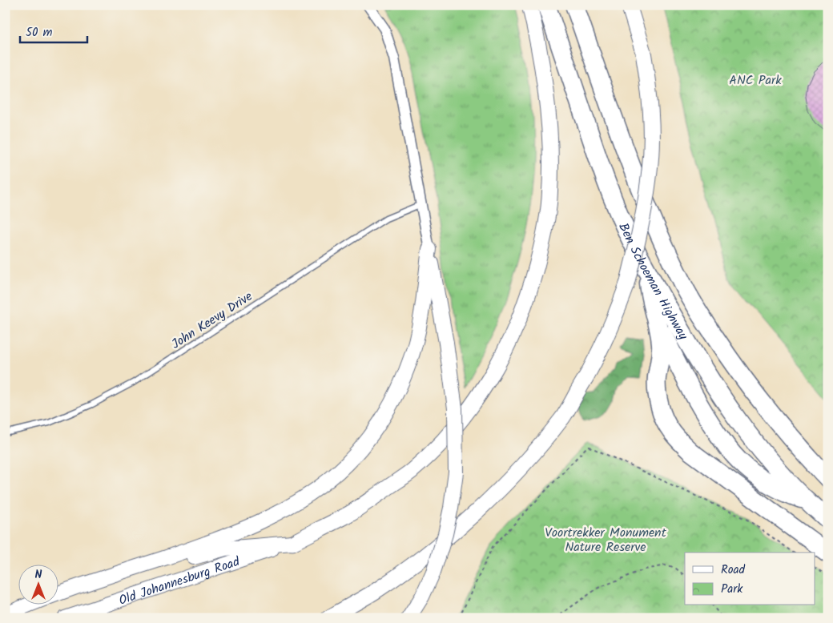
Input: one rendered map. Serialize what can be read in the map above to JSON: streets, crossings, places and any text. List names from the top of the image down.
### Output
{
  "streets": {
    "highway": ["Ben Schoeman Highway"],
    "main road": ["Old Johannesburg Road"],
    "lane": ["John Keevy Drive"]
  },
  "parks": ["ANC Park", "Voortrekker Monument Nature Reserve"],
  "legend": ["Road", "Park"],
  "scale_bar": "50 m",
  "north": "top"
}
